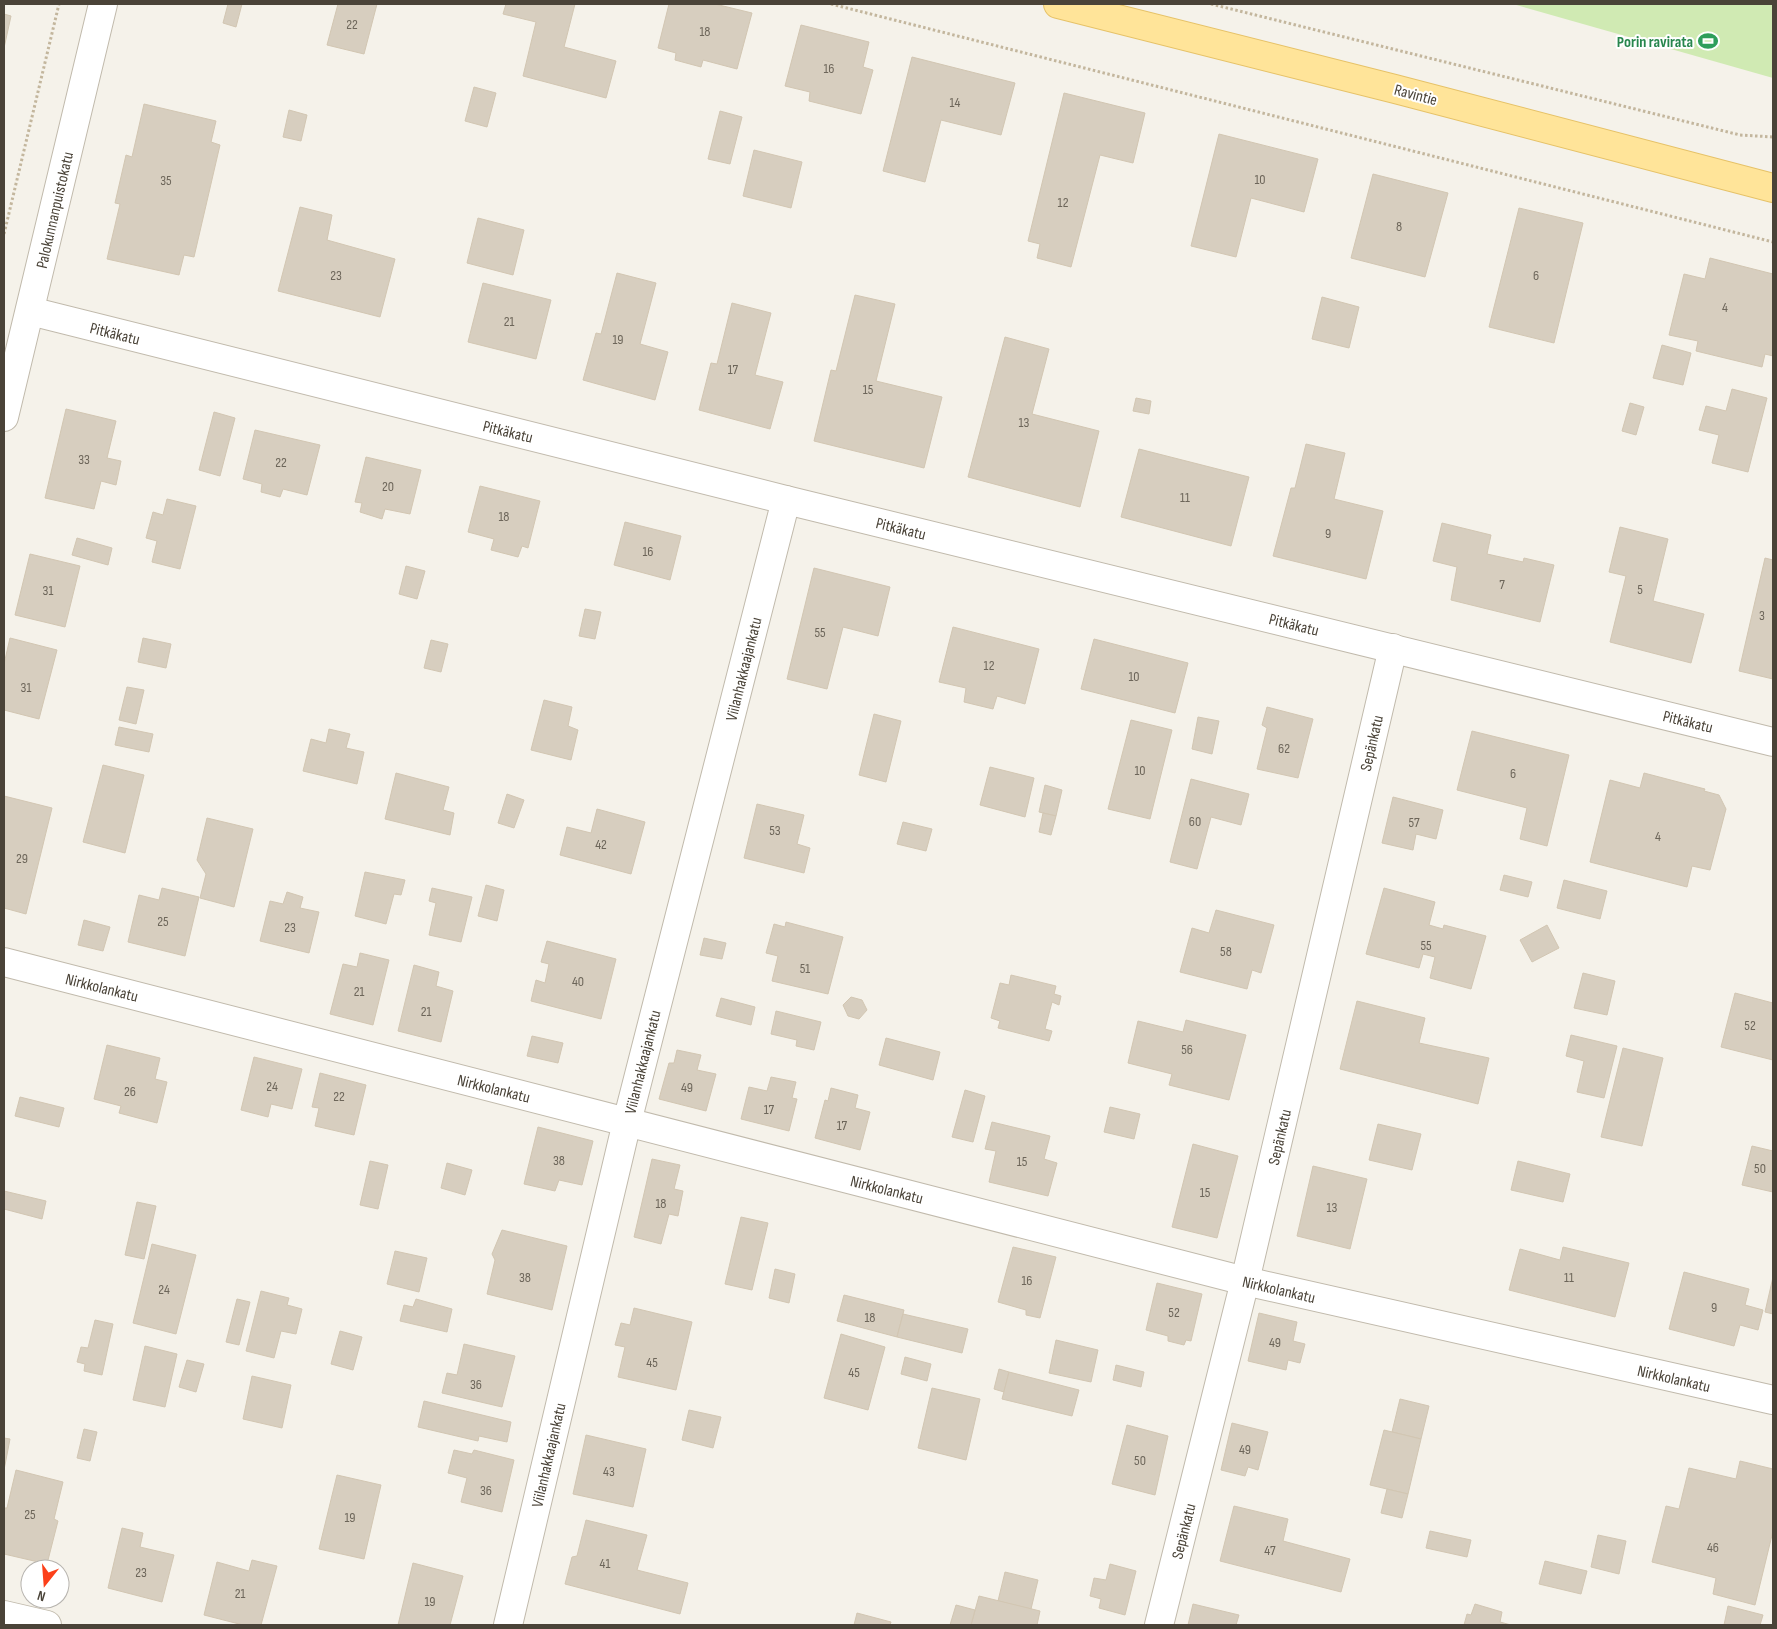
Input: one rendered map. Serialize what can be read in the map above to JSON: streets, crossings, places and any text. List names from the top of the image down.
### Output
{
  "streets": {
    "main road": ["Ravintie"],
    "street": [
      "Palokunnanpuistokatu",
      "Pitkäkatu",
      "Viilanhakkaajankatu",
      "Sepänkatu",
      "Nirkkolankatu"
    ]
  },
  "crossings": [
    ["Palokunnanpuistokatu", "Pitkäkatu"],
    ["Pitkäkatu", "Viilanhakkaajankatu"],
    ["Pitkäkatu", "Sepänkatu"],
    ["Viilanhakkaajankatu", "Nirkkolankatu"],
    ["Sepänkatu", "Nirkkolankatu"]
  ],
  "places": {
    "sports": ["Porin ravirata"]
  },
  "house_numbers": [
    "22",
    "18",
    "16",
    "14",
    "10",
    "35",
    "12",
    "8",
    "23",
    "6",
    "4",
    "21",
    "19",
    "17",
    "15",
    "13",
    "33",
    "22",
    "20",
    "11",
    "18",
    "9",
    "16",
    "7",
    "5",
    "31",
    "3",
    "55",
    "12",
    "10",
    "31",
    "62",
    "10",
    "6",
    "60",
    "57",
    "53",
    "4",
    "42",
    "29",
    "25",
    "23",
    "55",
    "58",
    "51",
    "40",
    "21",
    "21",
    "52",
    "56",
    "24",
    "49",
    "26",
    "22",
    "17",
    "17",
    "38",
    "15",
    "50",
    "15",
    "18",
    "13",
    "38",
    "11",
    "16",
    "24",
    "9",
    "52",
    "18",
    "49",
    "45",
    "45",
    "36",
    "49",
    "50",
    "43",
    "36",
    "25",
    "19",
    "46",
    "47",
    "41",
    "23",
    "21",
    "19"
  ],
  "north": "bottom"
}
